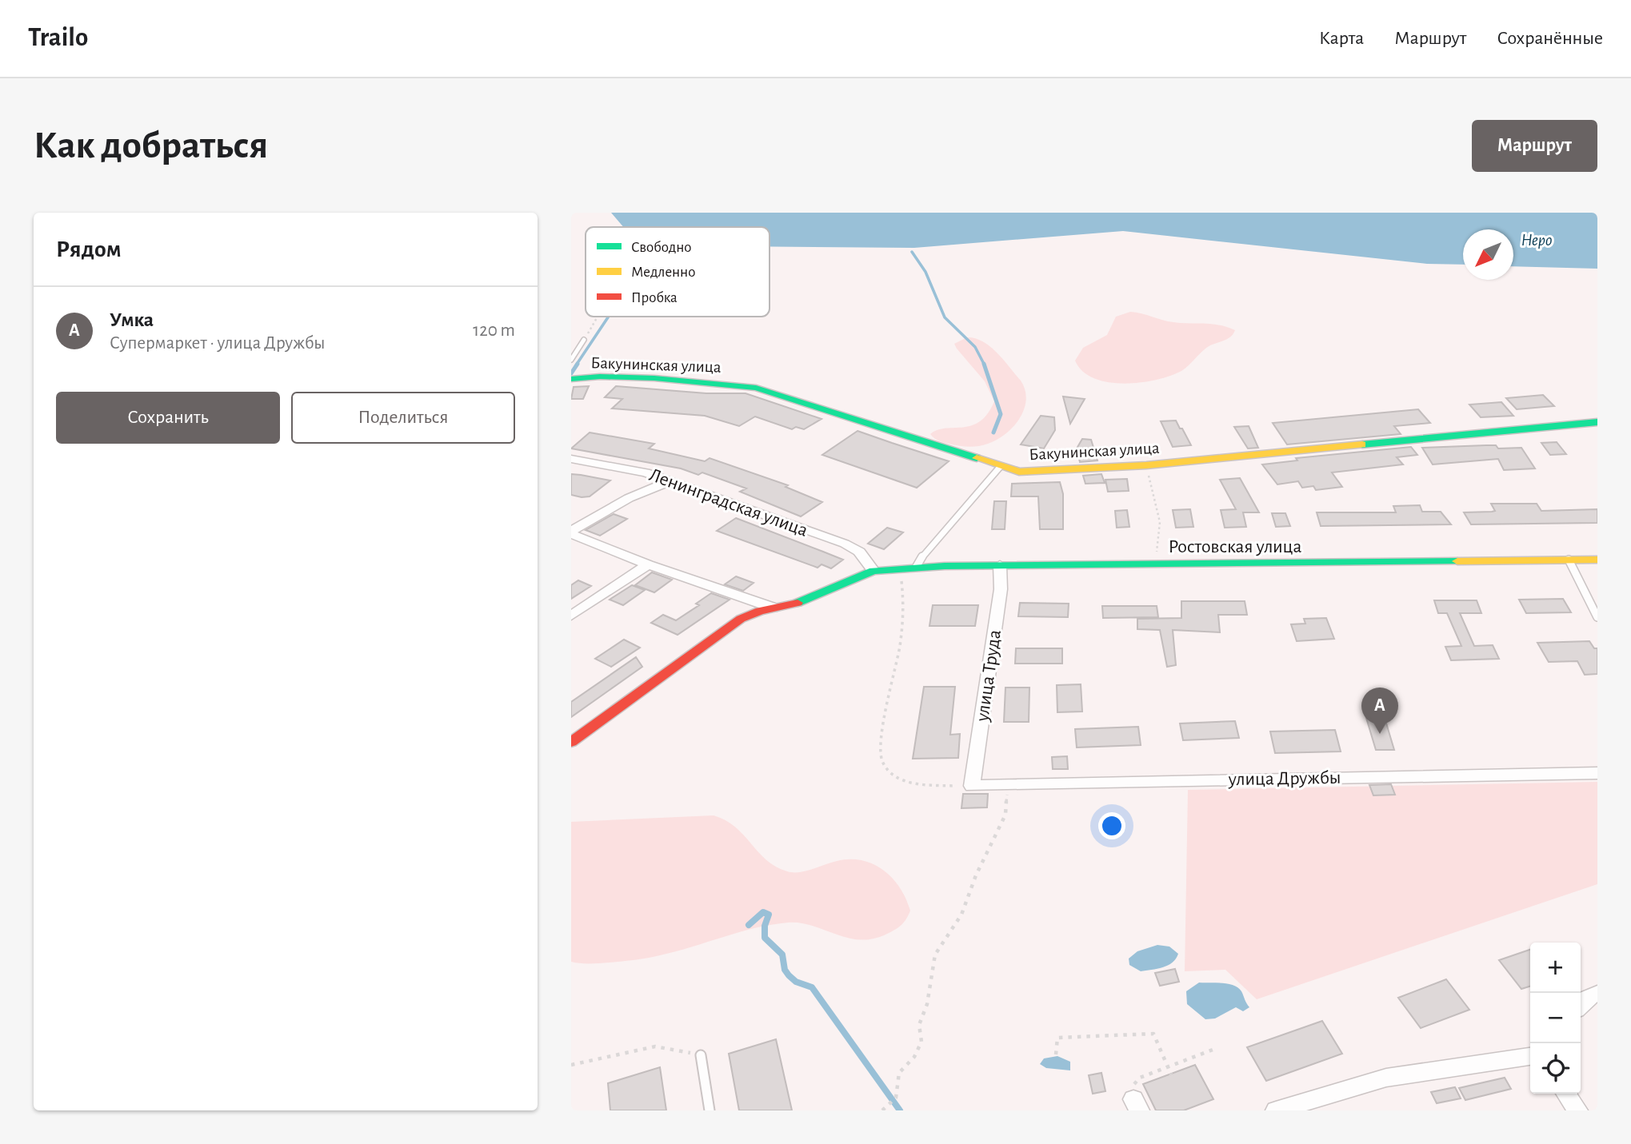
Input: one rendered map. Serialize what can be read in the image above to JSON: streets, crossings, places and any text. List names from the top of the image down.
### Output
{
  "streets": {
    "street": [
      "Бакунинская улица",
      "Ленинградская улица",
      "Ростовская улица",
      "улица Труда",
      "улица Дружбы"
    ]
  },
  "crossings": [
    ["Ленинградская улица", "Ростовская улица"],
    ["Ростовская улица", "улица Труда"],
    ["улица Труда", "улица Дружбы"]
  ],
  "water": ["Неро"],
  "legend": ["Свободно", "Медленно", "Пробка"],
  "north": "bottom left",
  "page": {
    "header": "Trailo",
    "nav": ["Карта", "Маршрут", "Сохранённые"],
    "buttons": [
      "Маршрут",
      ["Сохранить", "Поделиться"]
    ],
    "title": "Как добраться",
    "heading": "Рядом",
    "list": [
      {
        "mark": "A",
        "name": "Умка",
        "note": "Супермаркет · улица Дружбы",
        "value": "120 m"
      }
    ],
    "pins": "A",
    "map_buttons": ["+", "−"]
  }
}
